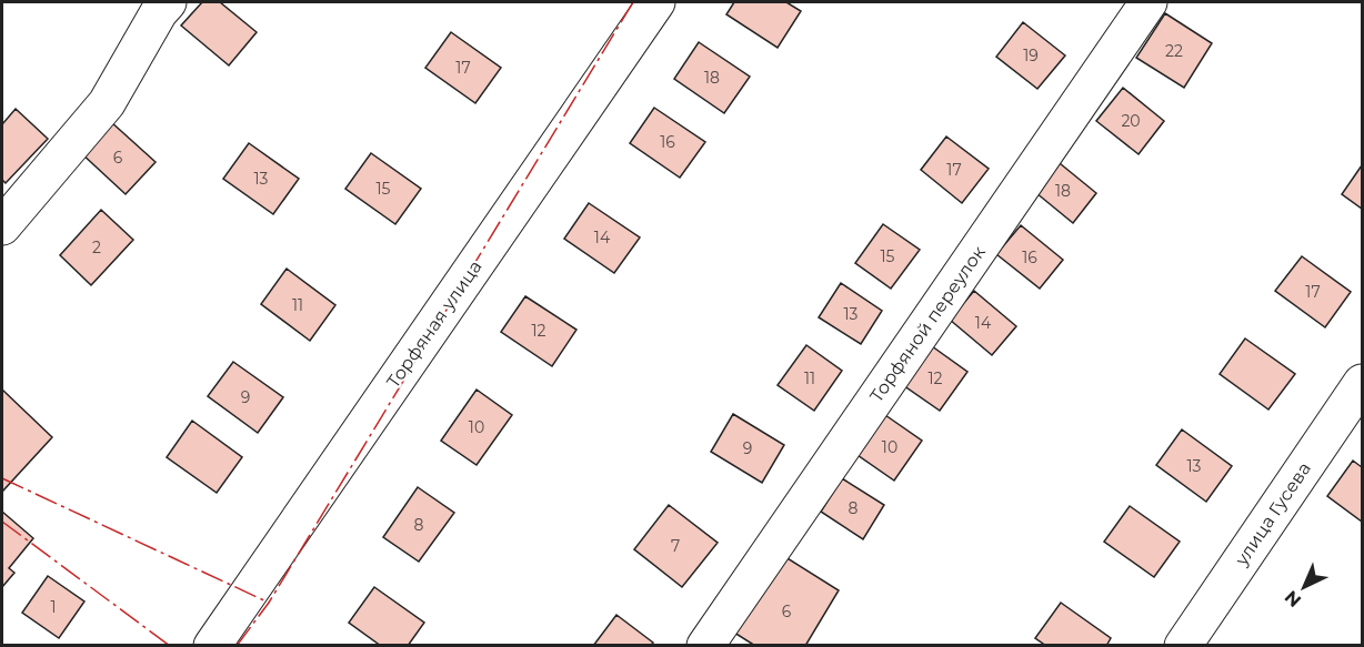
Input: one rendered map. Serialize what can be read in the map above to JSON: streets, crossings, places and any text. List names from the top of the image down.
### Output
{
  "streets": {
    "street": ["Торфяная улица", "Торфяной переулок", "улица Гусева"]
  },
  "house_numbers": [
    "22",
    "19",
    "17",
    "18",
    "20",
    "16",
    "6",
    "17",
    "13",
    "15",
    "18",
    "14",
    "2",
    "15",
    "16",
    "17",
    "11",
    "13",
    "14",
    "12",
    "11",
    "12",
    "9",
    "10",
    "10",
    "9",
    "13",
    "8",
    "8",
    "7",
    "1",
    "6"
  ],
  "north": "bottom left"
}
